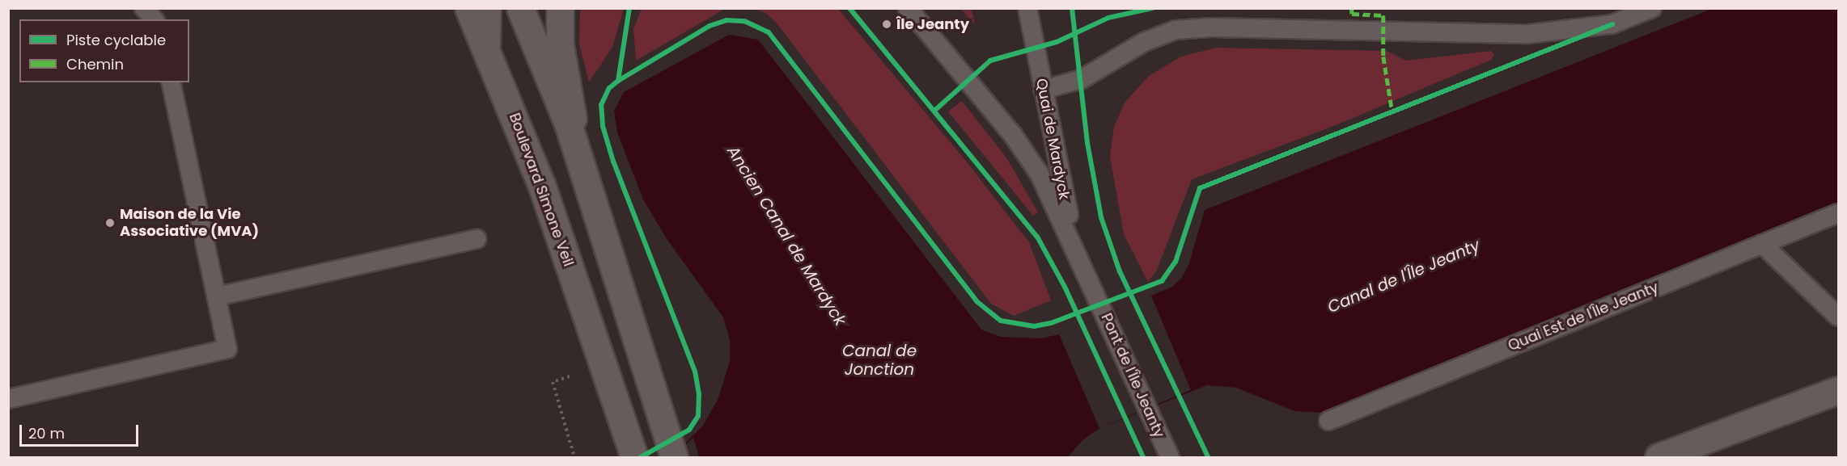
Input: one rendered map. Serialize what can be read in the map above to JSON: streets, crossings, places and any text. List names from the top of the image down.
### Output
{
  "streets": {
    "main road": ["Boulevard Simone Veil"],
    "lane": ["Quai de Mardyck", "Quai Est de l'Île Jeanty", "Pont de l'Île Jeanty"]
  },
  "crossings": [
    ["Quai de Mardyck", "Pont de l'Île Jeanty"]
  ],
  "water": ["Ancien Canal de Mardyck", "Canal de l'Île Jeanty", "Canal de Jonction"],
  "places": ["Île Jeanty", "Maison de la Vie Associative (MVA)"],
  "legend": ["Piste cyclable", "Chemin"],
  "scale_bar": "20 m"
}
